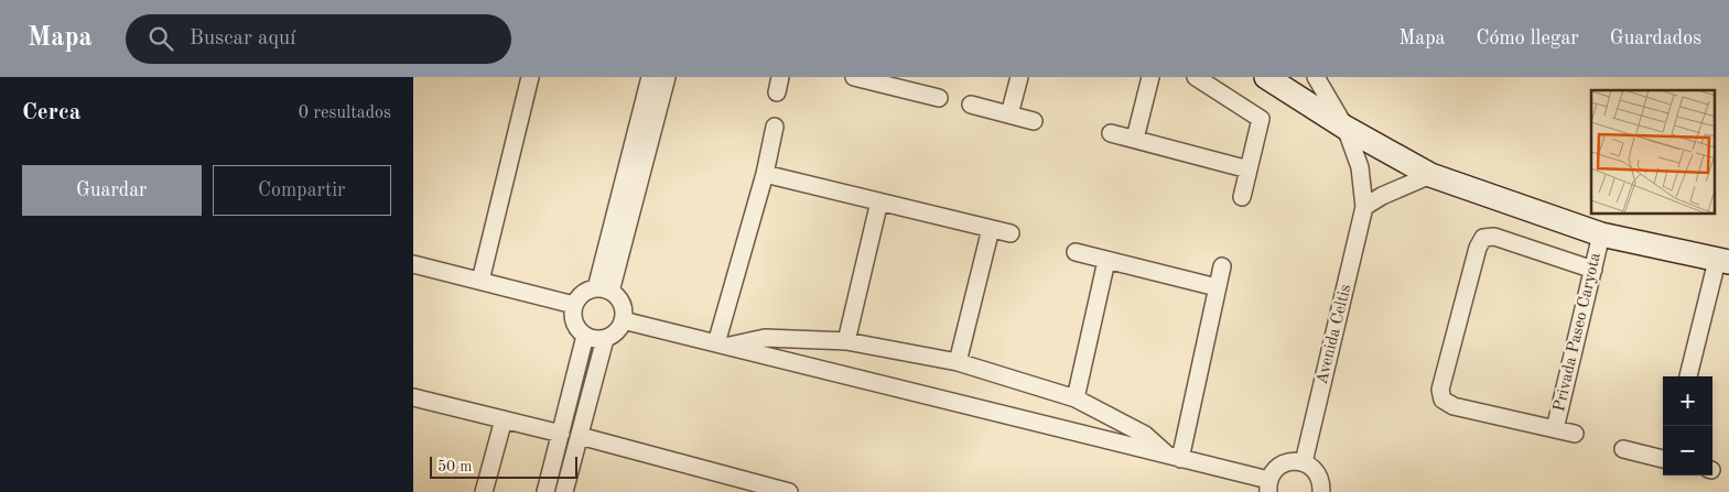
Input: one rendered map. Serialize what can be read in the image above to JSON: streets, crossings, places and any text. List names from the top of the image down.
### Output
{
  "streets": {
    "street": ["Privada Paseo Caryota", "Avenida Celtis"]
  },
  "scale_bar": "50 m",
  "page": {
    "header": "Mapa",
    "search": "Buscar aquí",
    "nav": ["Mapa", "Cómo llegar", "Guardados"],
    "heading": ["Cerca", "0 resultados"],
    "buttons": ["Guardar", "Compartir"],
    "map_buttons": ["+", "−"],
    "scale": "50 m"
  }
}
